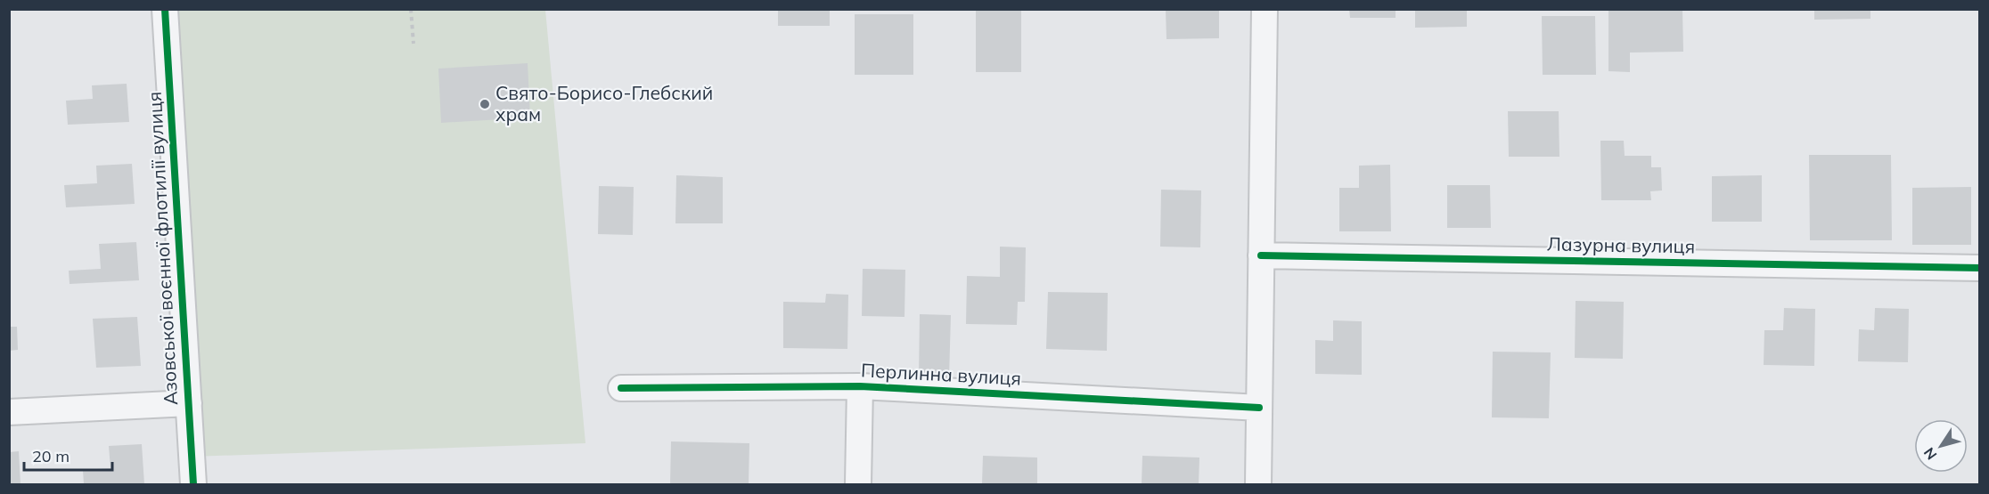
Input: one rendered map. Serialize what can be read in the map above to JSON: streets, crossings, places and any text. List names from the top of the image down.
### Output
{
  "streets": {
    "street": ["Лазурна вулиця", "Азовської воєнної флотилії вулиця", "Перлинна вулиця"]
  },
  "places": ["Свято-Борисо-Глебский храм"],
  "scale_bar": "20 m",
  "north": "bottom left"
}
